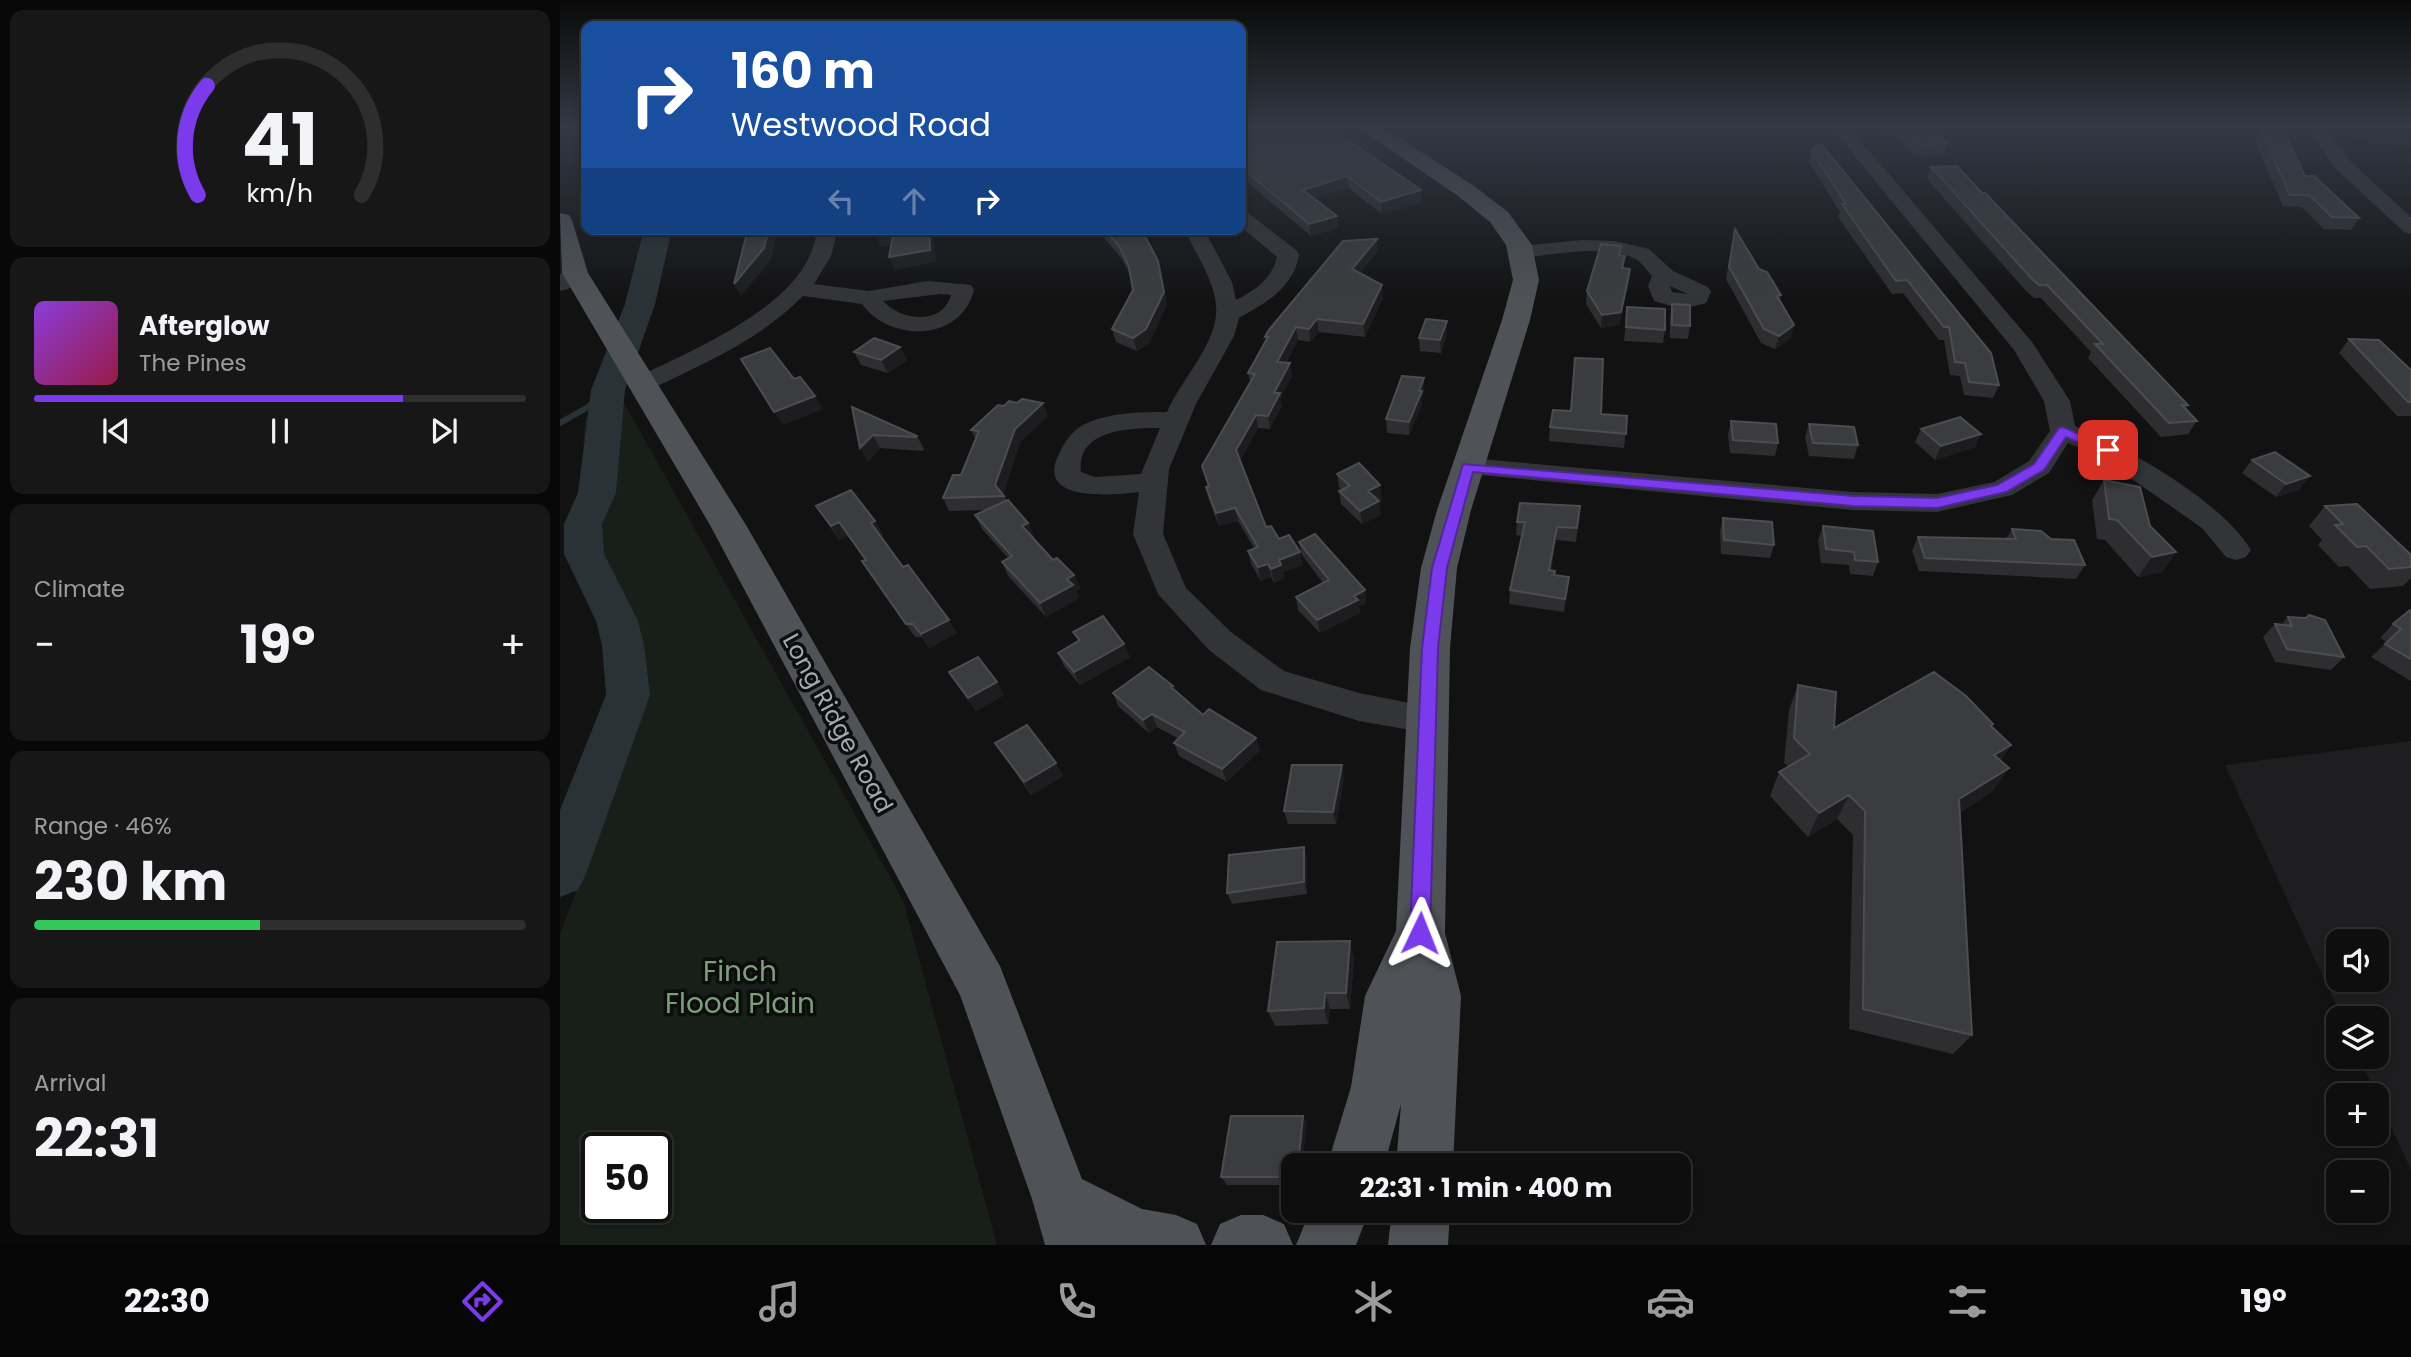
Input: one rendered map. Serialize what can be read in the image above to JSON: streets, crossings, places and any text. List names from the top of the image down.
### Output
{
  "streets": {
    "main road": ["Long Ridge Road"]
  },
  "parks": ["Finch Flood Plain"],
  "page": {
    "turn": ["160 m", "Westwood Road"],
    "song": ["Afterglow", "The Pines"],
    "tile": [
      "Climate",
      ["Range · 46%", "230 km"],
      ["Arrival", "22:31"]
    ],
    "heat": ["−", "19°", "+"],
    "map_buttons": ["+", "−"],
    "limit": "50",
    "trip": "22:31 · 1 min · 400 m",
    "tabs": ["22:30", "19°"],
    "gauge": ["41", "km/h"]
  }
}
